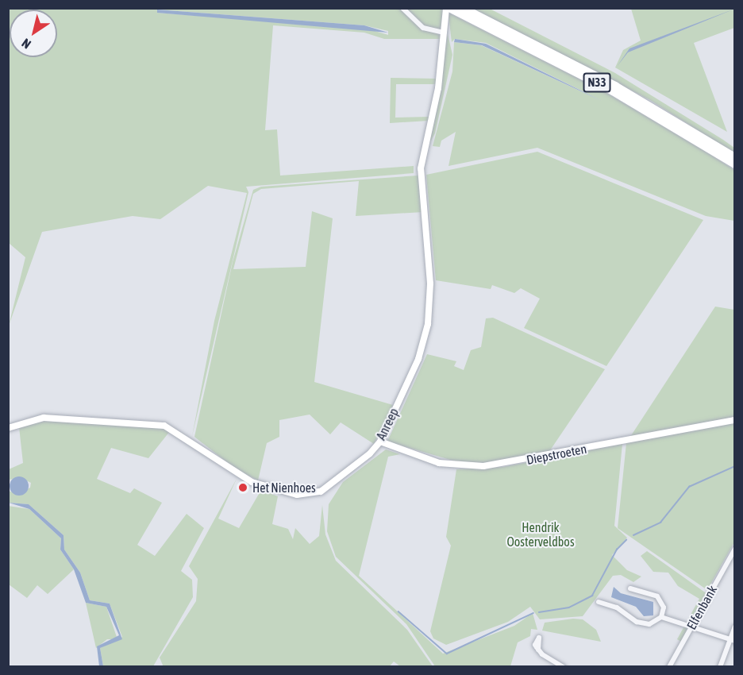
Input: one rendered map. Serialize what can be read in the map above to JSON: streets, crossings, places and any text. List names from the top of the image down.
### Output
{
  "streets": {
    "highway": ["N33"],
    "street": ["Anreep", "Diepstroeten", "Elfenbank"]
  },
  "crossings": [
    ["N33", "Anreep"],
    ["Anreep", "Diepstroeten"]
  ],
  "parks": ["Hendrik Oosterveldbos"],
  "places": ["Het Nienhoes"],
  "north": "bottom left"
}
